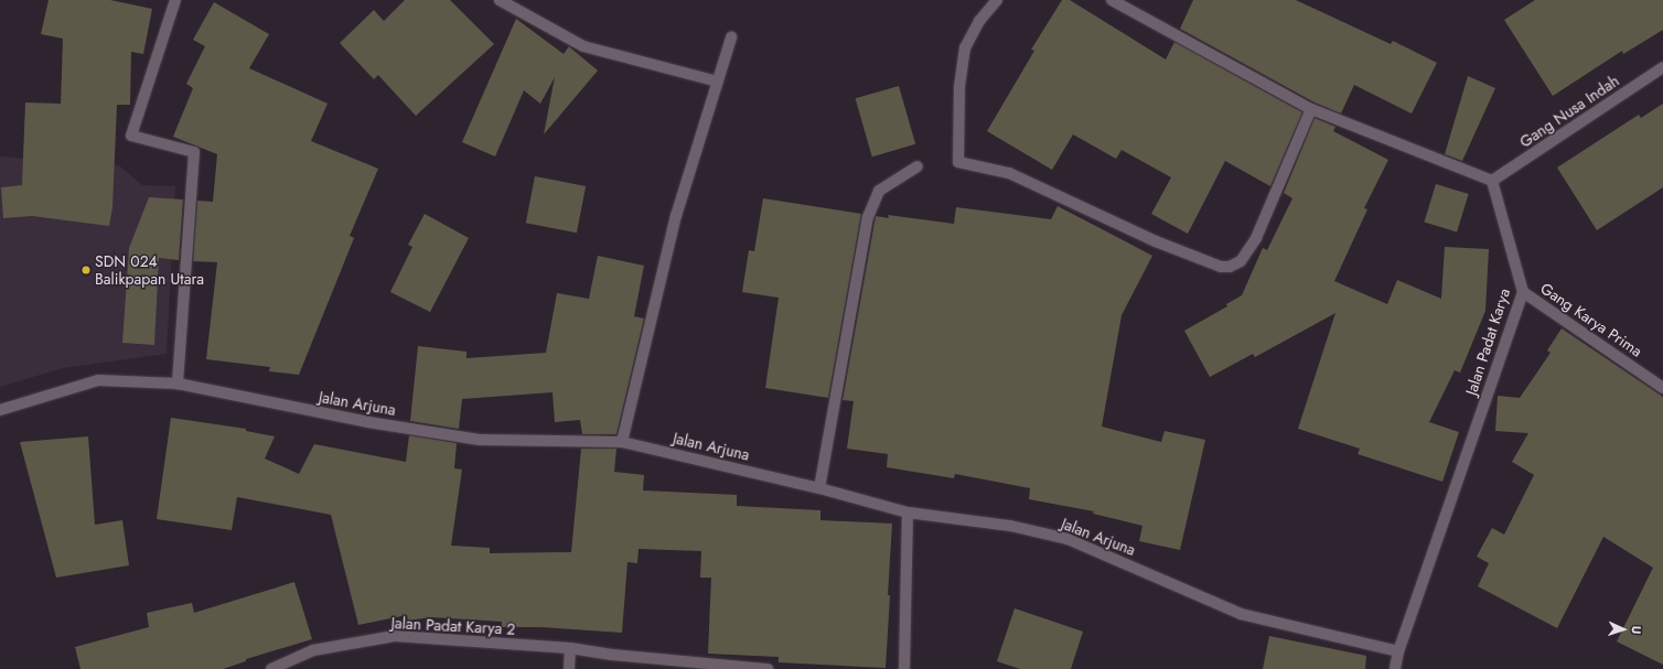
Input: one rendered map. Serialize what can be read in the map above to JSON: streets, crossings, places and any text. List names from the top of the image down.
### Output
{
  "streets": {
    "street": [
      "Gang Nusa Indah",
      "Gang Karya Prima",
      "Jalan Padat Karya",
      "Jalan Arjuna",
      "Jalan Padat Karya 2"
    ]
  },
  "crossings": [
    ["Gang Nusa Indah", "Jalan Padat Karya"],
    ["Gang Karya Prima", "Jalan Padat Karya"],
    ["Jalan Padat Karya", "Jalan Arjuna"]
  ],
  "places": ["SDN 024 Balikpapan Utara"],
  "north": "right"
}
